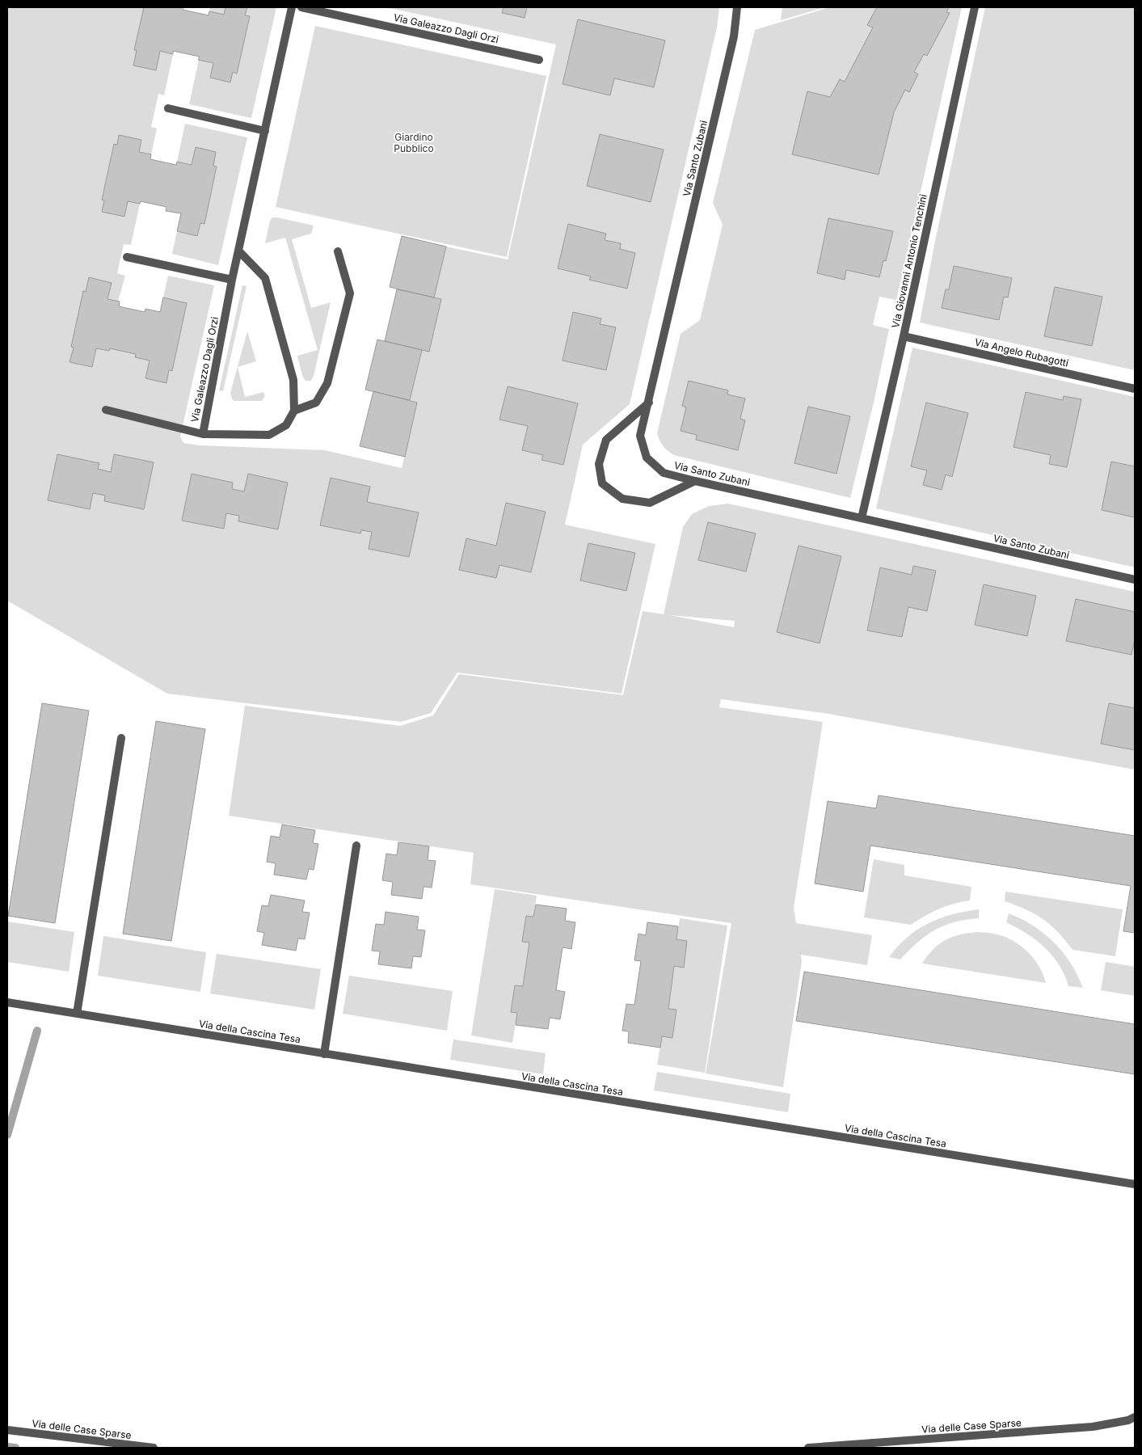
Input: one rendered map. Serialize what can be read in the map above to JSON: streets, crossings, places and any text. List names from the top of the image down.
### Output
{
  "streets": {
    "street": [
      "Via Galeazzo Dagli Orzi",
      "Via Santo Zubani",
      "Via Giovanni Antonio Tenchini",
      "Via Angelo Rubagotti",
      "Via della Cascina Tesa",
      "Via delle Case Sparse"
    ]
  },
  "crossings": [
    ["Via Santo Zubani", "Via Giovanni Antonio Tenchini"],
    ["Via Giovanni Antonio Tenchini", "Via Angelo Rubagotti"]
  ],
  "parks": ["Giardino Pubblico"]
}
